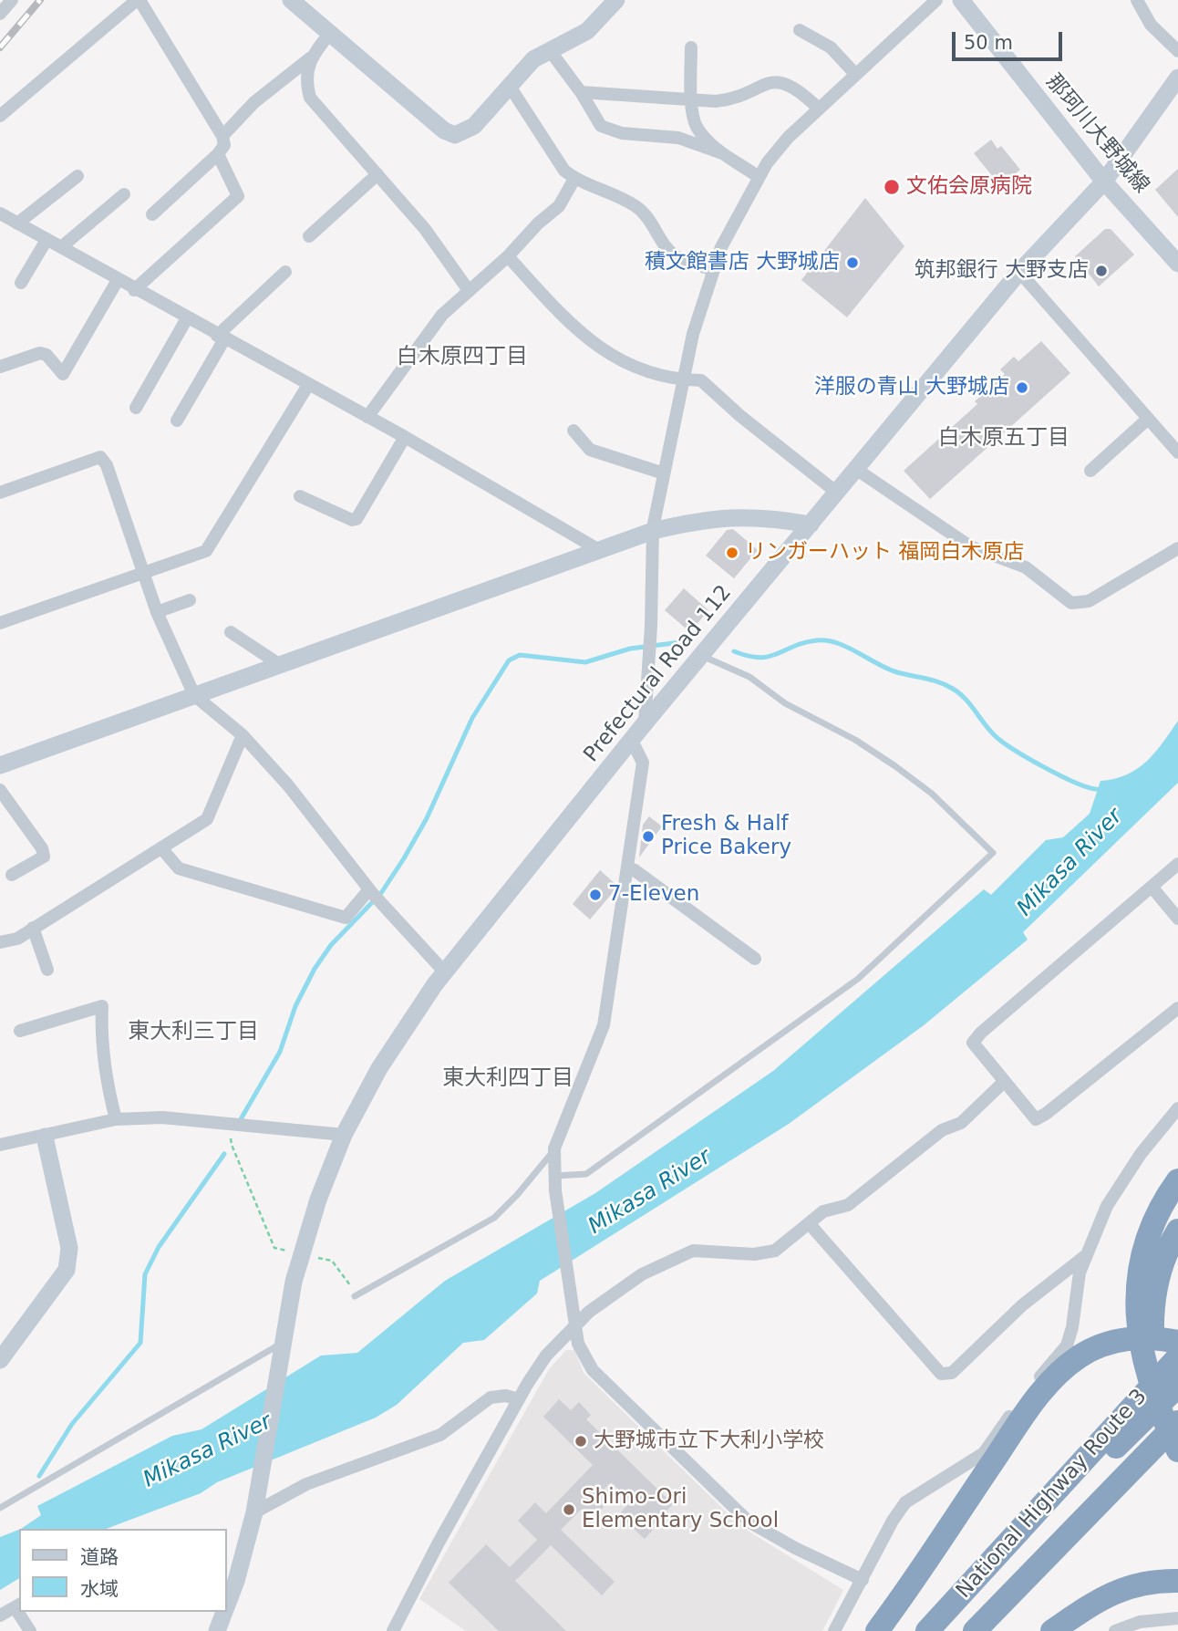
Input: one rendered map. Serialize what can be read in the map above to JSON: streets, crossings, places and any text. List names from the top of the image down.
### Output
{
  "streets": {
    "highway": ["National Highway Route 3"],
    "main road": ["那珂川大野城線", "Prefectural Road 112"]
  },
  "crossings": [
    ["那珂川大野城線", "Prefectural Road 112"]
  ],
  "districts": [
    "白木原四丁目",
    "白木原五丁目",
    "東大利三丁目",
    "東大利四丁目"
  ],
  "water": ["Mikasa River"],
  "places": [
    "文佑会原病院",
    "積文館書店 大野城店",
    "筑邦銀行 大野支店",
    "洋服の青山 大野城店",
    "リンガーハット 福岡白木原店",
    "Fresh & Half Price Bakery",
    "7-Eleven",
    "大野城市立下大利小学校",
    "Shimo-Ori Elementary School"
  ],
  "legend": ["道路", "水域"],
  "scale_bar": "50 m"
}
